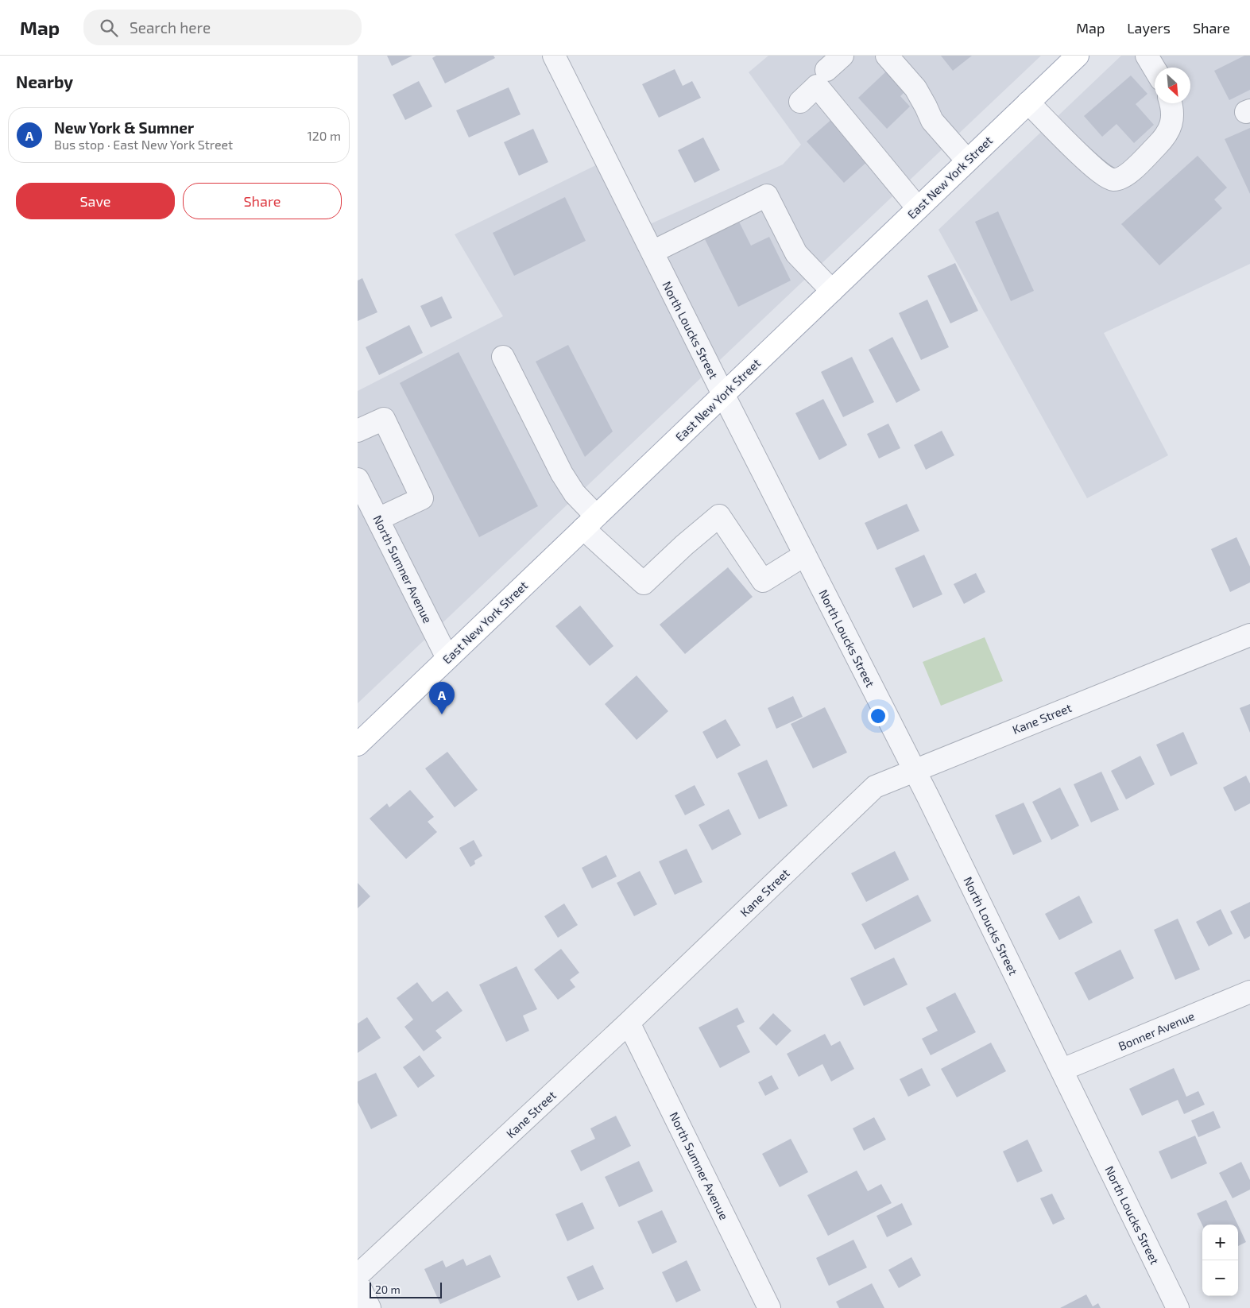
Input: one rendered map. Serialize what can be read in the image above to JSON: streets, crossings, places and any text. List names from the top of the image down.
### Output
{
  "streets": {
    "main road": ["East New York Street"],
    "street": [
      "North Loucks Street",
      "North Sumner Avenue",
      "Kane Street",
      "Bonner Avenue"
    ]
  },
  "crossings": [
    ["East New York Street", "North Loucks Street"],
    ["East New York Street", "North Sumner Avenue"],
    ["North Loucks Street", "Kane Street"],
    ["North Loucks Street", "Bonner Avenue"],
    ["North Sumner Avenue", "Kane Street"]
  ],
  "scale_bar": "20 m",
  "north": "bottom right",
  "page": {
    "header": "Map",
    "search": "Search here",
    "nav": ["Map", "Layers", "Share"],
    "heading": "Nearby",
    "list": [
      {
        "mark": "A",
        "name": "New York & Sumner",
        "note": "Bus stop · East New York Street",
        "value": "120 m"
      }
    ],
    "buttons": ["Save", "Share"],
    "pins": "A",
    "map_buttons": ["+", "−"],
    "scale": "20 m"
  }
}
